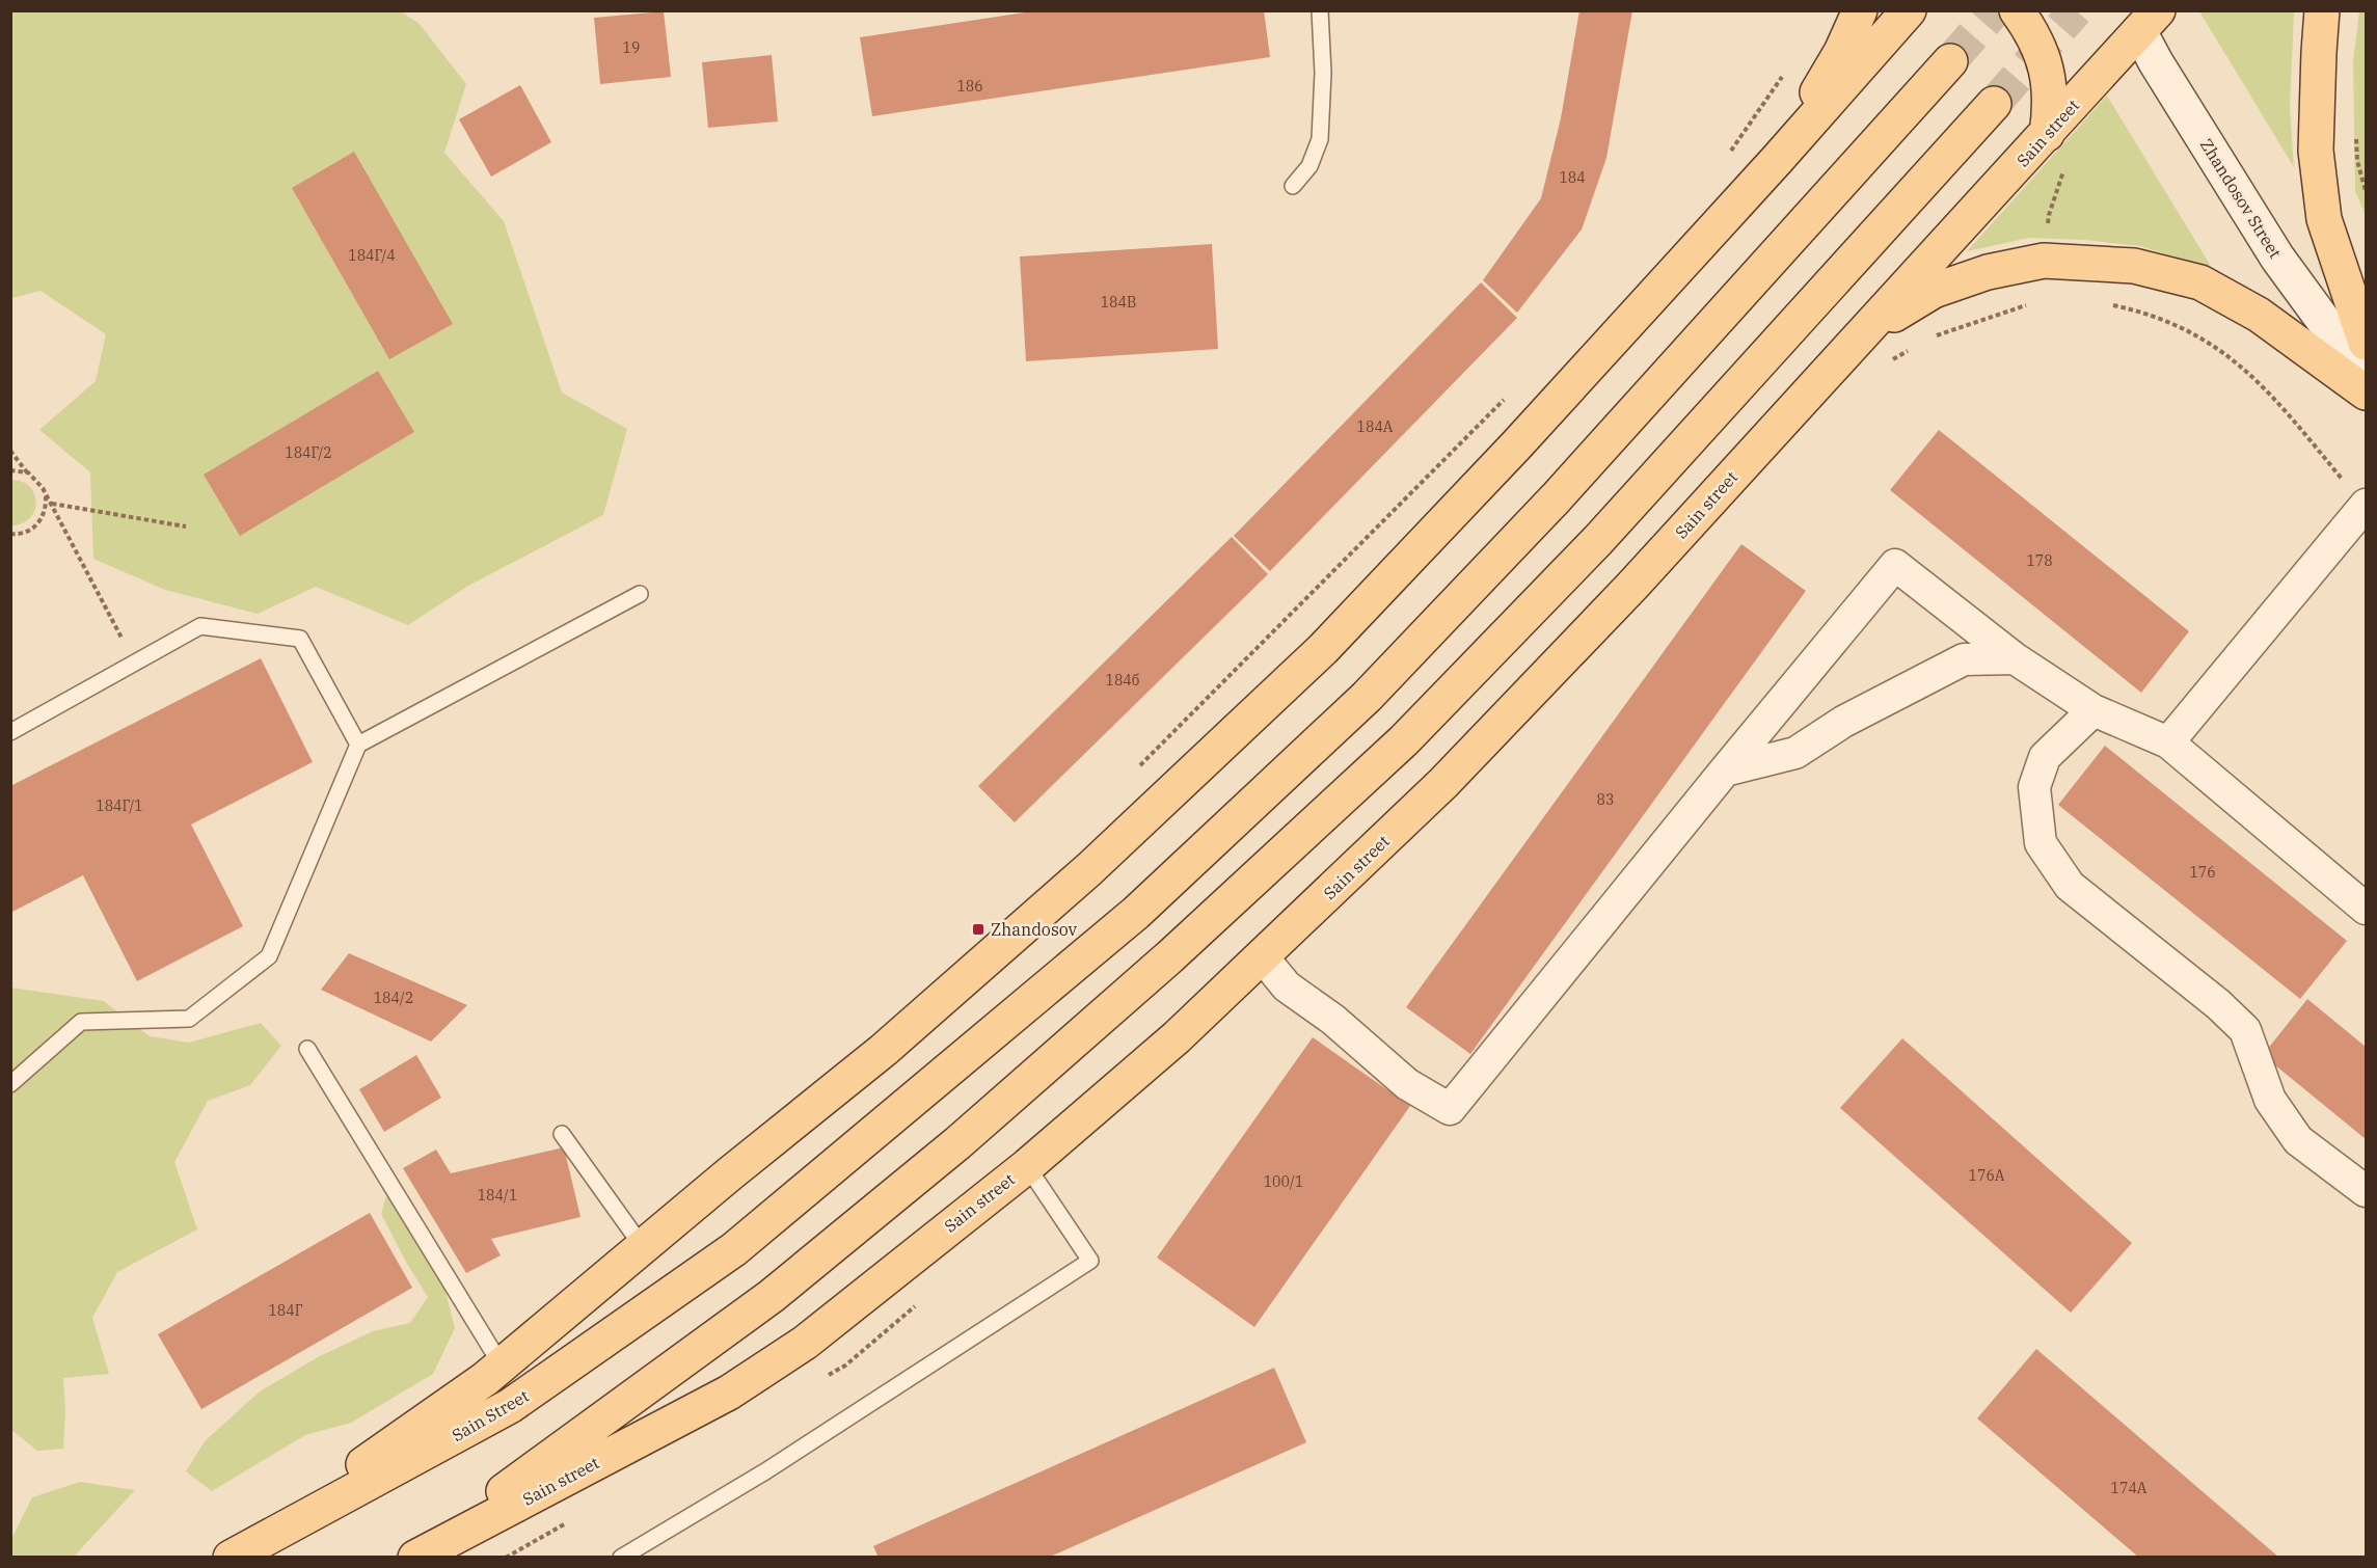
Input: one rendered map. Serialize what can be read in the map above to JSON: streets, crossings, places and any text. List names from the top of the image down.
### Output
{
  "streets": {
    "main road": ["Sain street", "Zhandosov Street", "Sain Street"]
  },
  "crossings": [
    ["Sain street", "Zhandosov Street"],
    ["Sain street", "Sain Street"]
  ],
  "places": {
    "transit": ["Zhandosov"]
  },
  "house_numbers": [
    "19",
    "186",
    "184",
    "184Г/4",
    "184В",
    "184А",
    "184Г/2",
    "178",
    "184б",
    "83",
    "184Г/1",
    "176",
    "184/2",
    "176А",
    "100/1",
    "184/1",
    "184Г",
    "174А"
  ]
}
